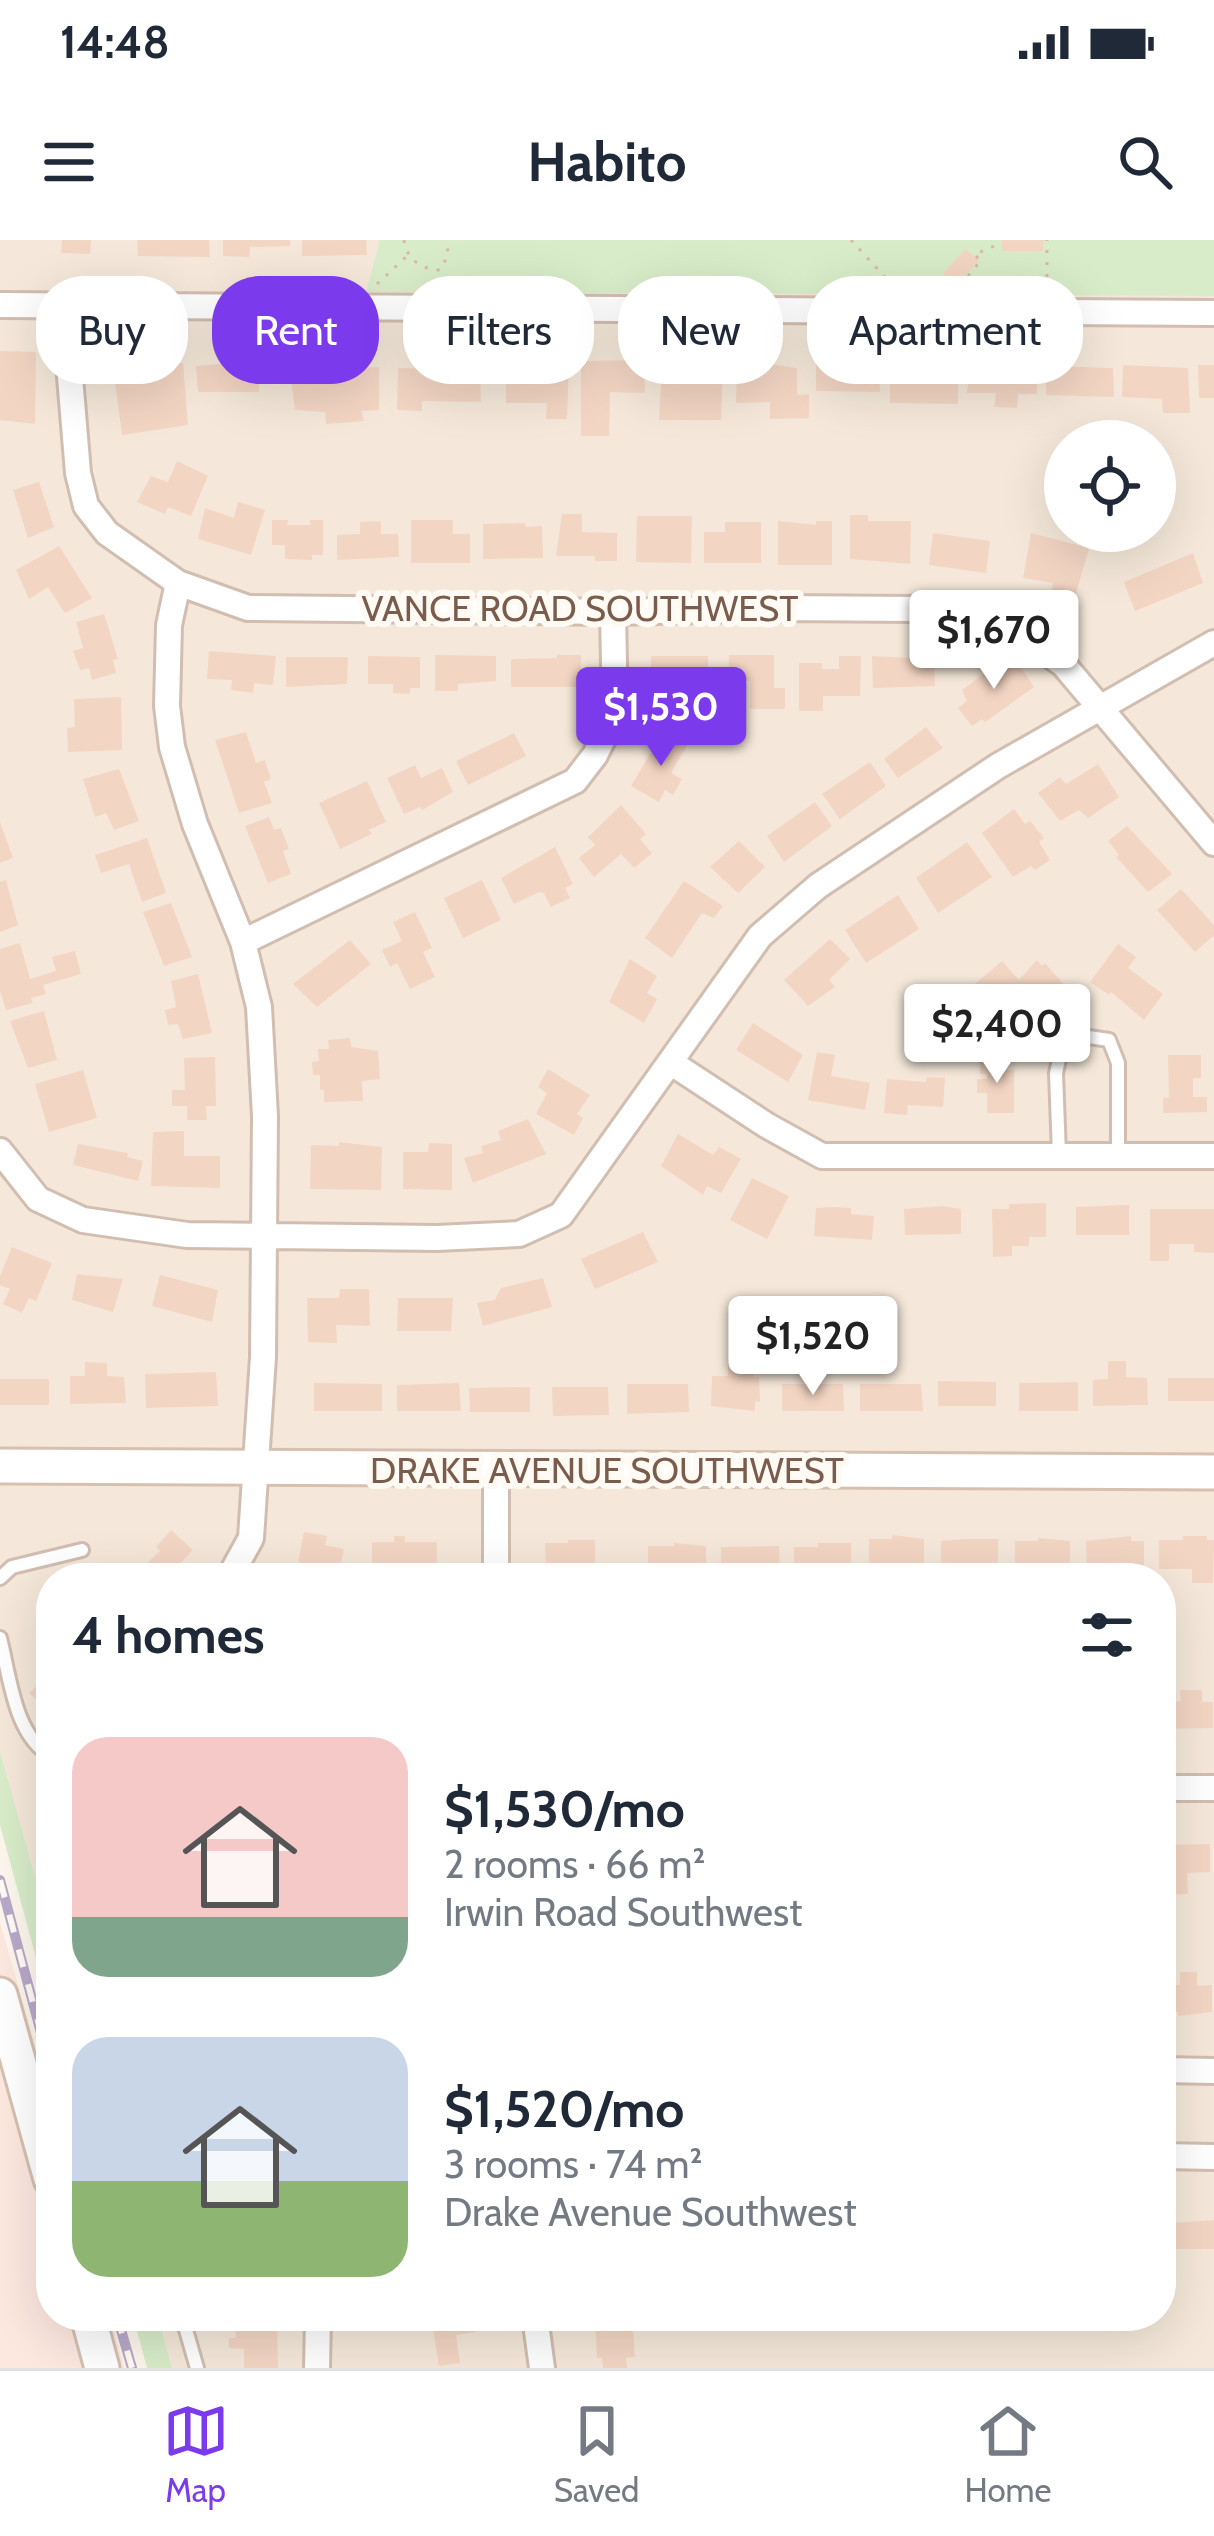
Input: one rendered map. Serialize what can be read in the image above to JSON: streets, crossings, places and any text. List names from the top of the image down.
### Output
{
  "streets": {
    "street": ["VANCE ROAD SOUTHWEST", "DRAKE AVENUE SOUTHWEST"]
  },
  "page": {
    "status": "14:48",
    "header": "Habito",
    "chip": [
      "Buy",
      "Rent",
      "Filters",
      "New",
      "Apartment"
    ],
    "price": [
      "$1,670",
      "$1,530",
      "$2,400",
      "$1,520"
    ],
    "heading": "4 homes",
    "list": [
      {
        "name": "$1,530/mo",
        "note": "2 rooms · 66 m² · Irwin Road Southwest"
      },
      {
        "name": "$1,520/mo",
        "note": "3 rooms · 74 m² · Drake Avenue Southwest"
      }
    ],
    "tabs": ["Map", "Saved", "Home"]
  }
}
